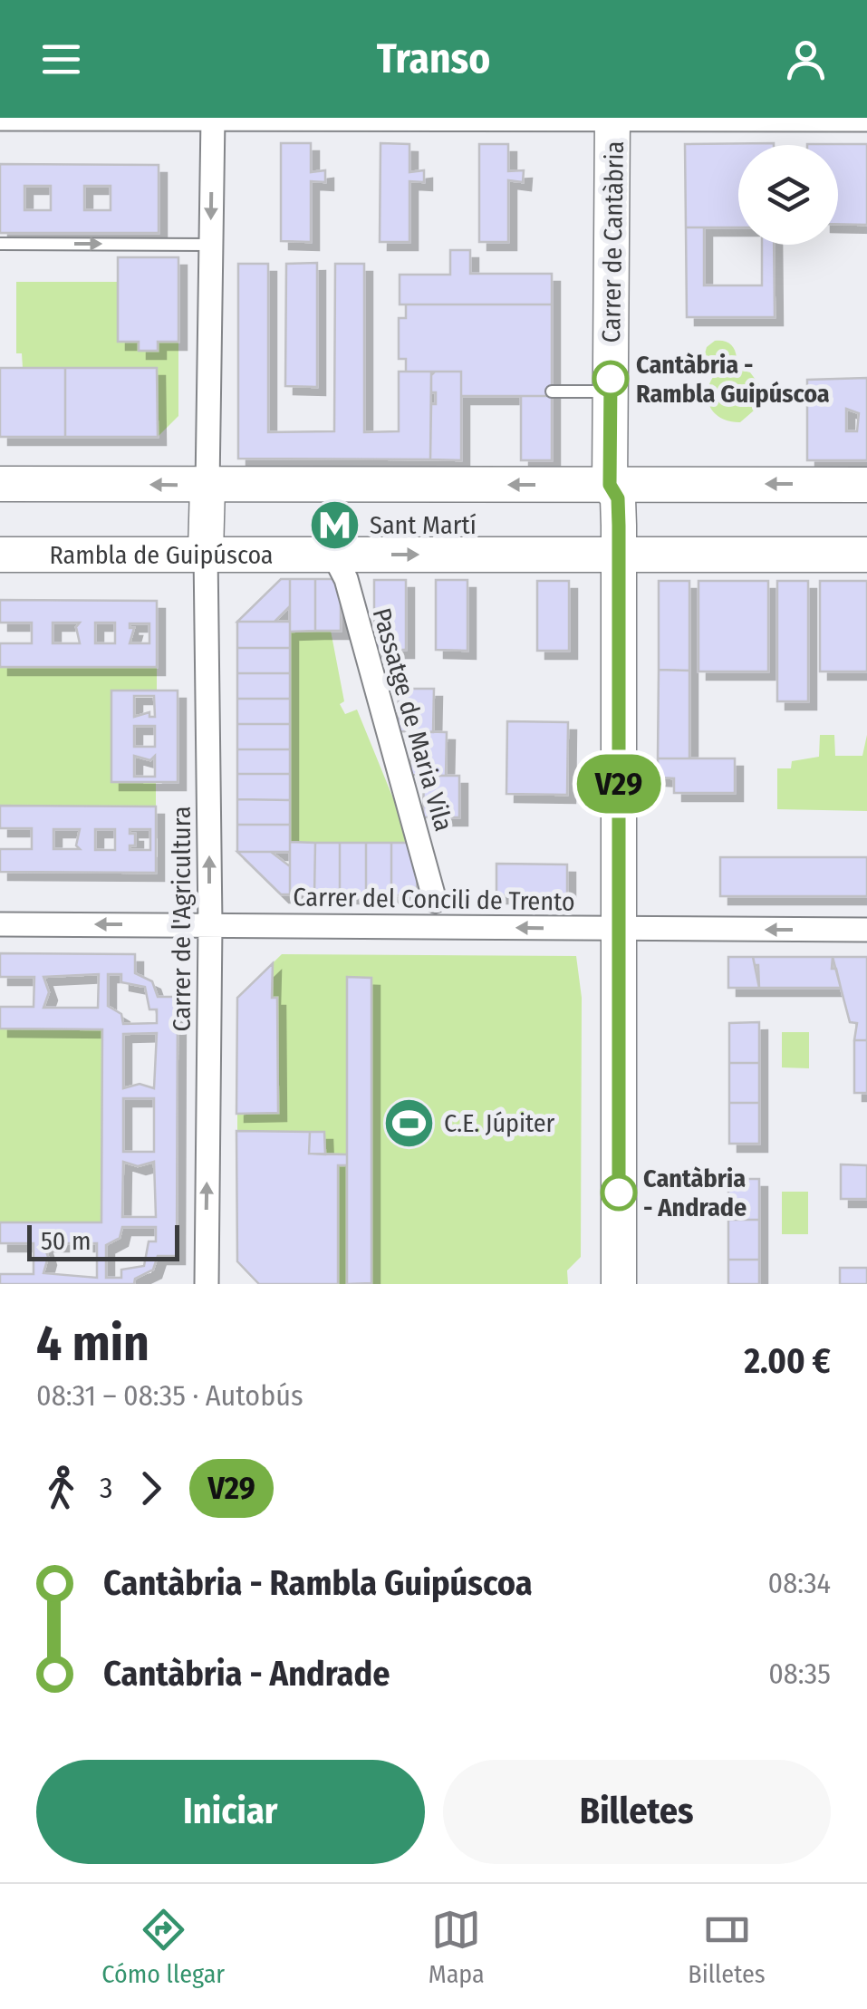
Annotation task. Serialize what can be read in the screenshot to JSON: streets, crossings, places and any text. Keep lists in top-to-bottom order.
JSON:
{
  "streets": {
    "street": [
      "Carrer de Cantàbria",
      "Rambla de Guipúscoa",
      "Passatge de Maria Vila",
      "Carrer del Concili de Trento",
      "Carrer de l'Agricultura"
    ]
  },
  "crossings": [
    ["Carrer de Cantàbria", "Rambla de Guipúscoa"],
    ["Carrer de Cantàbria", "Carrer del Concili de Trento"],
    ["Rambla de Guipúscoa", "Passatge de Maria Vila"],
    ["Rambla de Guipúscoa", "Carrer de l'Agricultura"],
    ["Carrer del Concili de Trento", "Carrer de l'Agricultura"]
  ],
  "one_way": ["Carrer del Concili de Trento", "Carrer de l'Agricultura"],
  "places": {
    "other": ["Cantàbria - Rambla Guipúscoa", "Cantàbria - Andrade"],
    "metro station": ["Sant Martí"],
    "sports": ["C.E. Júpiter"]
  },
  "lines": ["bus line V29"],
  "scale_bar": "50 m",
  "page": {
    "header": "Transo",
    "on_map": "V29",
    "scale": "50 m",
    "heading": ["4 min", "08:31 – 08:35 · Autobús", "2.00 €"],
    "legs": ["3", "V29"],
    "list": [
      {
        "name": "Cantàbria - Rambla Guipúscoa",
        "value": "08:34"
      },
      {
        "name": "Cantàbria - Andrade",
        "value": "08:35"
      }
    ],
    "buttons": ["Iniciar", "Billetes"],
    "tabs": ["Cómo llegar", "Mapa", "Billetes"]
  }
}
